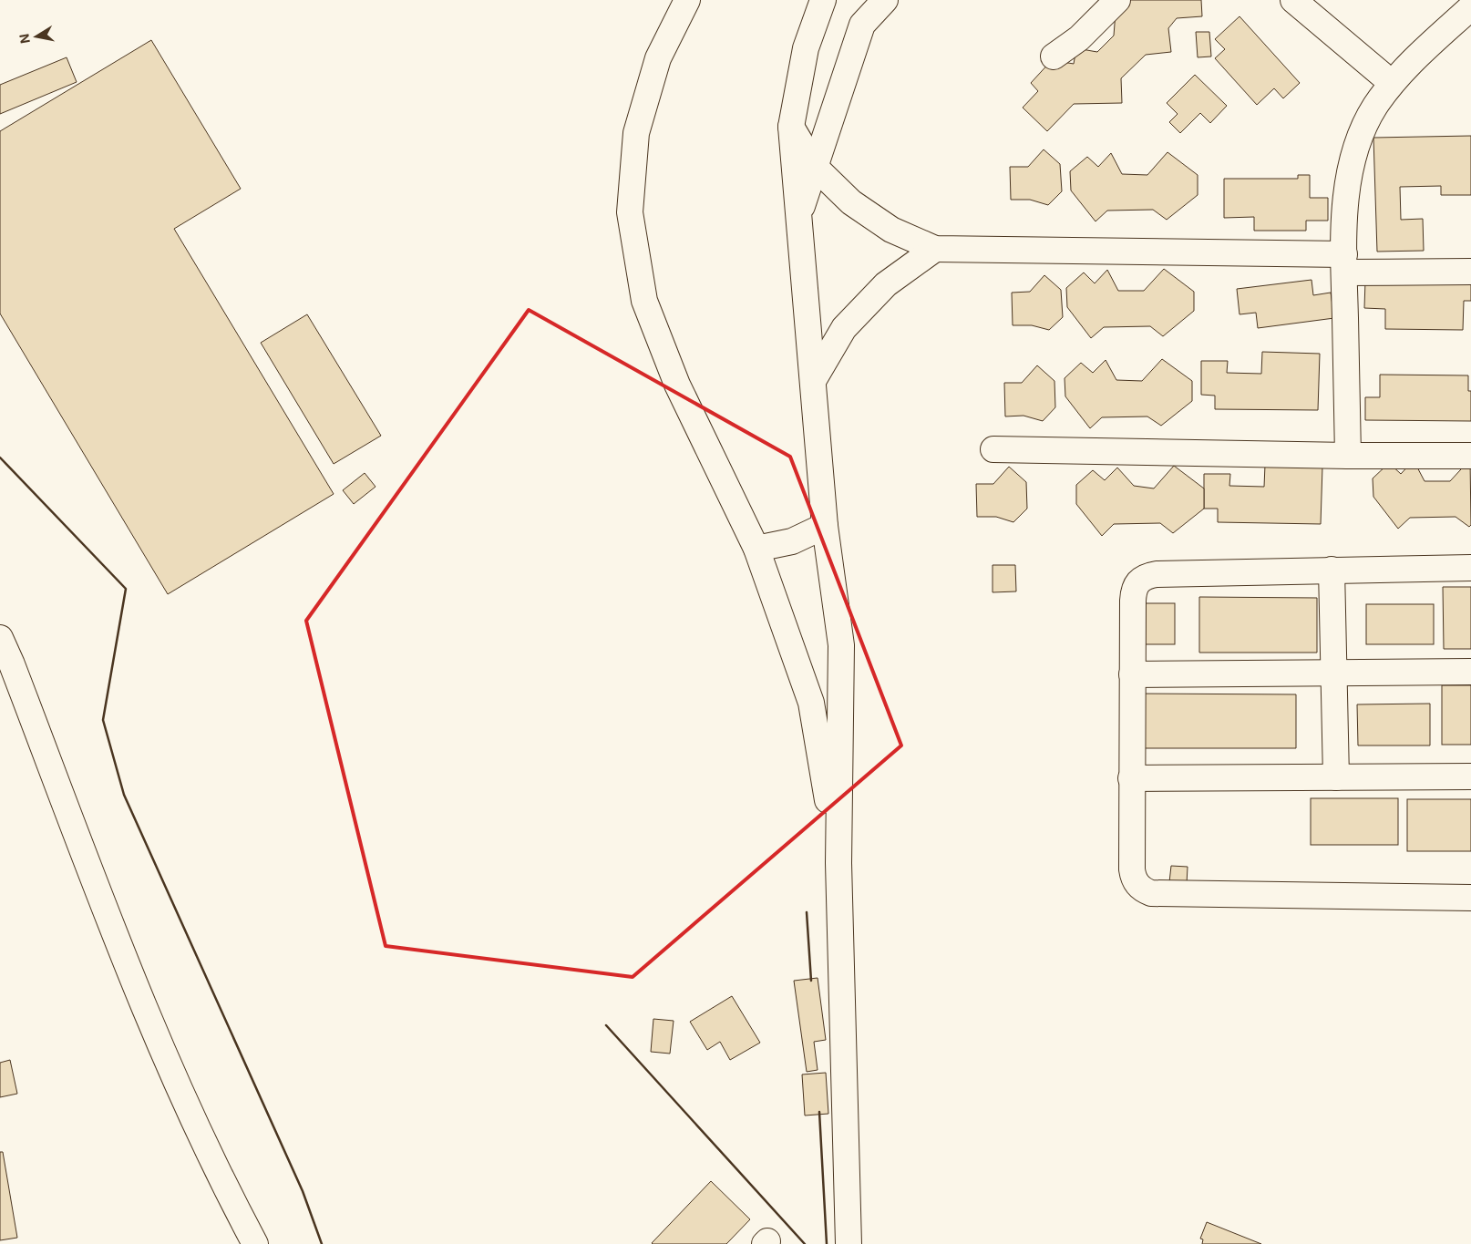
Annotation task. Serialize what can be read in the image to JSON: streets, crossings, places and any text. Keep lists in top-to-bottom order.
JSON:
{
  "north": "left"
}
